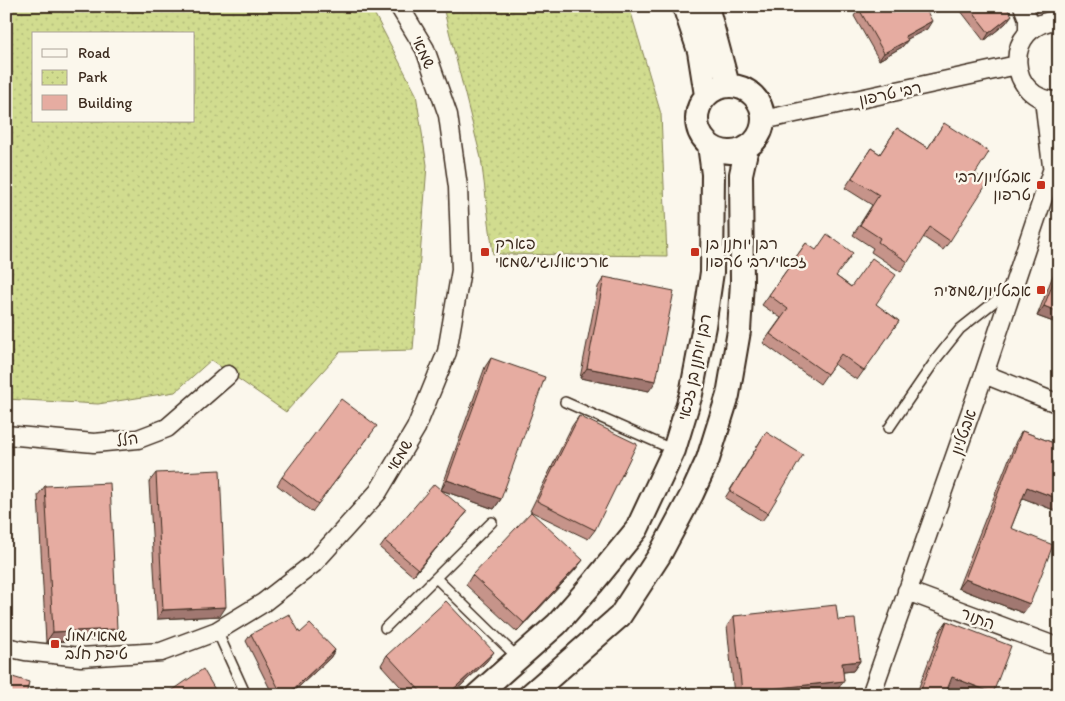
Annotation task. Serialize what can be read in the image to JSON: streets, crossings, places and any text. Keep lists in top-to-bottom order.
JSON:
{
  "streets": {
    "street": [
      "שמאי",
      "רבי טרפון",
      "רבן יוחנן בן זכאי",
      "אבטליון",
      "הלל",
      "התור"
    ]
  },
  "crossings": [
    ["רבי טרפון", "רבן יוחנן בן זכאי"],
    ["אבטליון", "התור"]
  ],
  "places": {
    "transit": [
      "אבטליון/רבי טרפון",
      "פארק ארכיאולוגי/שמאי",
      "רבן יוחנן בן זכאי/רבי טרפון",
      "אבטליון/שמעיה",
      "שמאי/מול טיפת חלב"
    ]
  },
  "legend": ["Road", "Park", "Building"]
}
